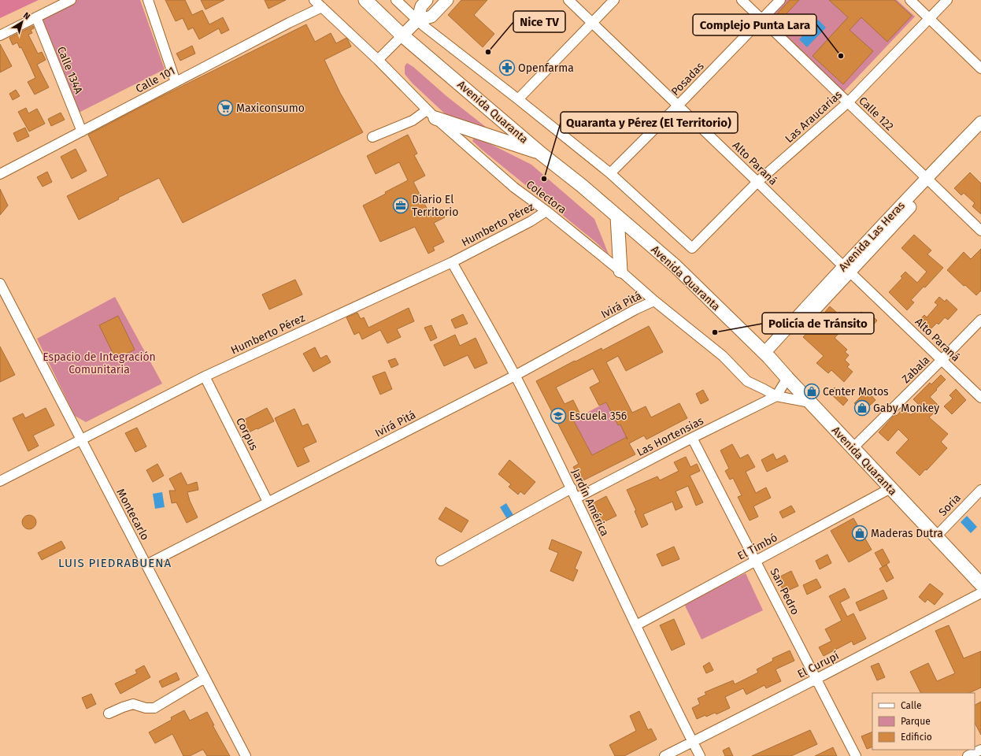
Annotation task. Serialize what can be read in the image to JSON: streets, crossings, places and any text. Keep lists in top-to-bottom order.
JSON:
{
  "streets": {
    "highway": ["Avenida Quaranta"],
    "main road": ["Avenida Las Heras"],
    "street": [
      "Calle 134A",
      "Posadas",
      "Calle 101",
      "Calle 122",
      "Las Araucarias",
      "Alto Paraná",
      "Colectora",
      "Humberto Pérez",
      "Ivirá Pitá",
      "Zabala",
      "Corpus",
      "Las Hortensias",
      "Jardín América",
      "Soria",
      "Montecarlo",
      "El Timbó",
      "San Pedro",
      "El Curupí"
    ]
  },
  "crossings": [
    ["Calle 134A", "Calle 101"],
    ["Posadas", "Calle 122"],
    ["Posadas", "Las Araucarias"],
    ["Posadas", "Alto Paraná"],
    ["Calle 101", "Colectora"],
    ["Avenida Quaranta", "Avenida Las Heras"],
    ["Avenida Quaranta", "Zabala"],
    ["Avenida Quaranta", "Soria"],
    ["Avenida Quaranta", "El Timbó"],
    ["Calle 122", "Las Araucarias"],
    ["Calle 122", "Avenida Las Heras"],
    ["Las Araucarias", "Alto Paraná"],
    ["Alto Paraná", "Avenida Las Heras"],
    ["Alto Paraná", "Zabala"],
    ["Colectora", "Humberto Pérez"],
    ["Colectora", "Ivirá Pitá"],
    ["Colectora", "Las Hortensias"],
    ["Humberto Pérez", "Corpus"],
    ["Humberto Pérez", "Jardín América"],
    ["Humberto Pérez", "Montecarlo"],
    ["Ivirá Pitá", "Corpus"],
    ["Ivirá Pitá", "Jardín América"],
    ["Ivirá Pitá", "Montecarlo"],
    ["Las Hortensias", "Jardín América"],
    ["Las Hortensias", "San Pedro"],
    ["Jardín América", "El Timbó"],
    ["Jardín América", "El Curupí"],
    ["El Timbó", "San Pedro"],
    ["San Pedro", "El Curupí"]
  ],
  "districts": ["LUIS PIEDRABUENA"],
  "parks": ["Espacio de Integración Comunitaria"],
  "places": {
    "other": [
      "Nice TV",
      "Complejo Punta Lara",
      "Quaranta y Pérez (El Territorio)",
      "Policía de Tránsito"
    ],
    "pharmacy": ["Openfarma"],
    "supermarket": ["Maxiconsumo"],
    "office": ["Diario El Territorio"],
    "shop": ["Center Motos", "Gaby Monkey", "Maderas Dutra"],
    "school or university": ["Escuela 356"]
  },
  "legend": ["Calle", "Parque", "Edificio"],
  "north": "top right"
}
